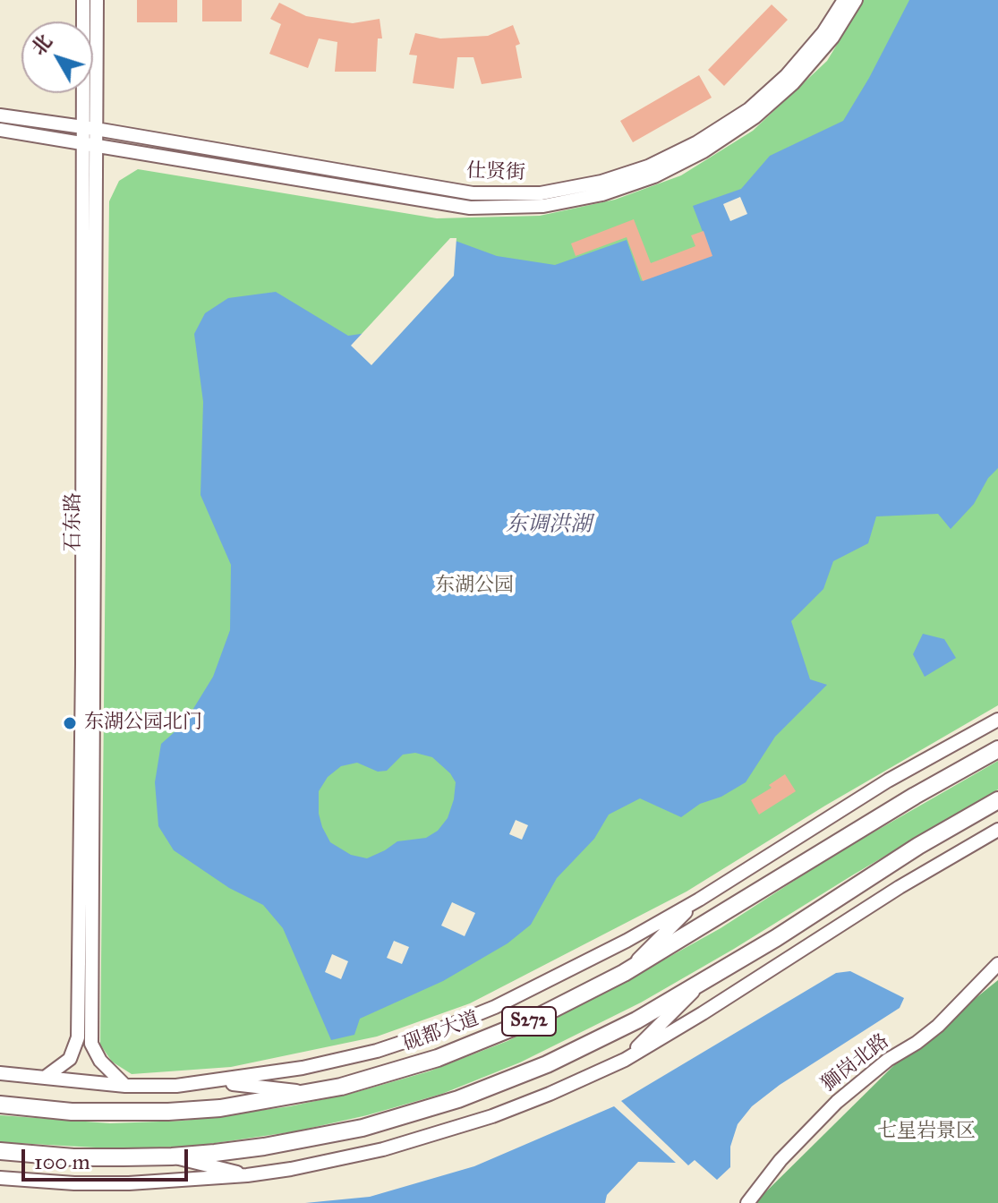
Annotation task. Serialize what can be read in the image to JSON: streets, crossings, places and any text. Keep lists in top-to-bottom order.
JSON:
{
  "streets": {
    "main road": ["S272", "砚都大道"],
    "street": ["仕贤街", "石东路", "獅岗北路"]
  },
  "crossings": [
    ["仕贤街", "石东路"]
  ],
  "water": ["东调洪湖"],
  "parks": ["东湖公园", "七星岩景区"],
  "places": ["东湖公园北门"],
  "scale_bar": "100 m",
  "north": "top left"
}
